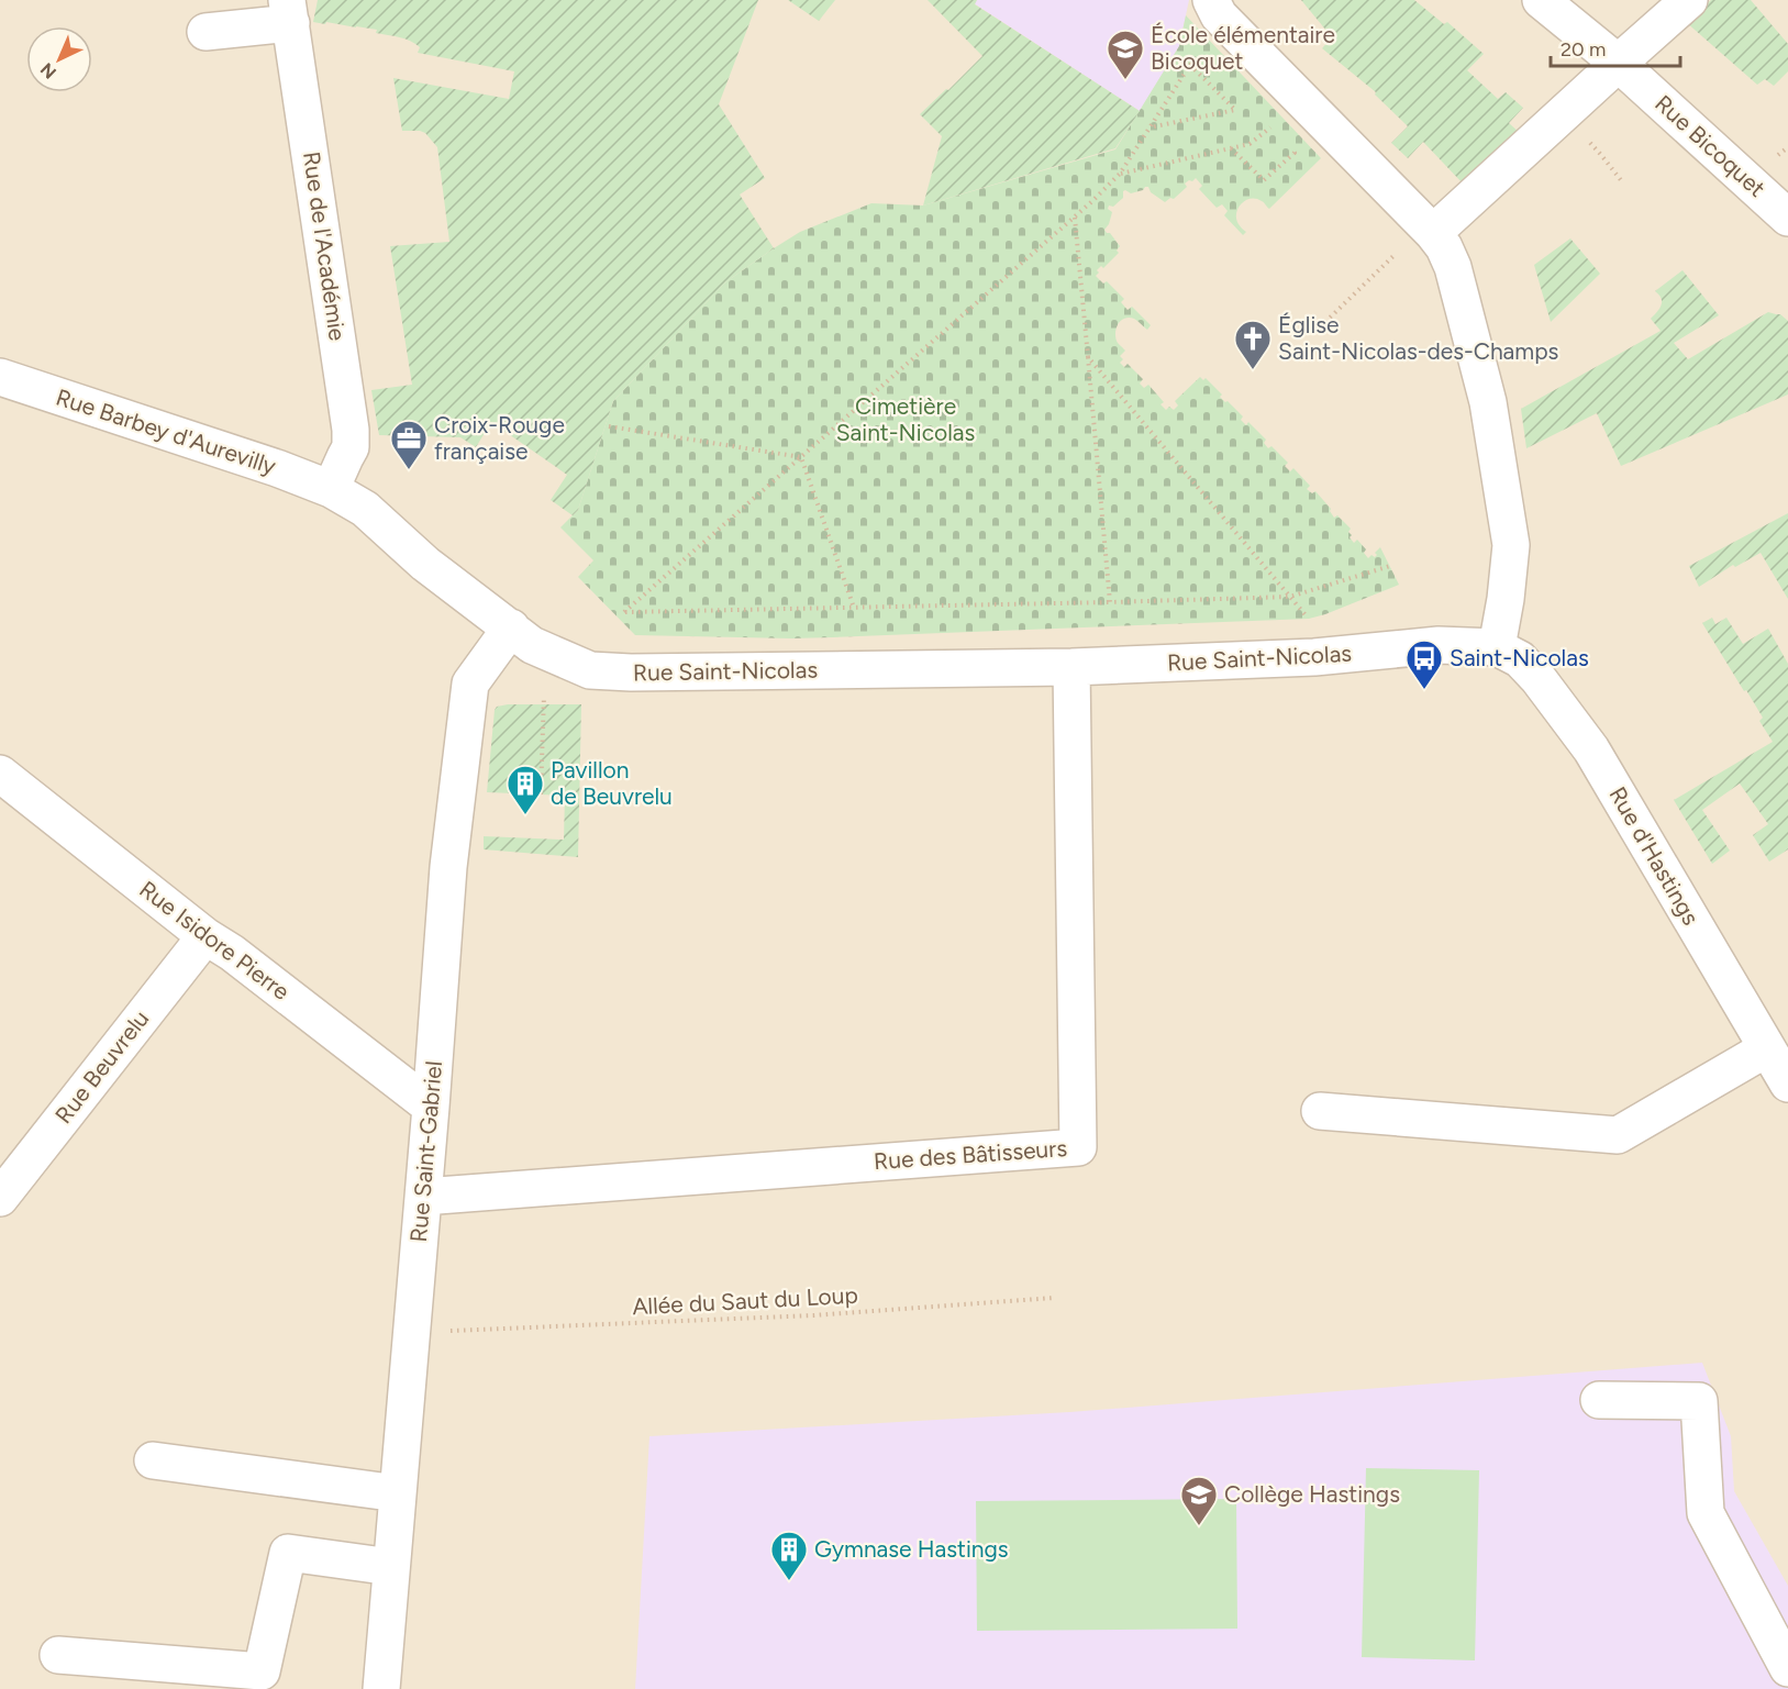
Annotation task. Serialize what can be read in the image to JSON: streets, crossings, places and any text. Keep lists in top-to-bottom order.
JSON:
{
  "streets": {
    "street": [
      "Rue Bicoquet",
      "Rue de l'Académie",
      "Rue Barbey d'Aurevilly",
      "Rue Saint-Nicolas",
      "Rue d'Hastings",
      "Rue Isidore Pierre",
      "Rue Beuvrelu",
      "Rue Saint-Gabriel",
      "Rue des Bâtisseurs"
    ],
    "path": ["Allée du Saut du Loup"]
  },
  "crossings": [
    ["Rue de l'Académie", "Rue Barbey d'Aurevilly"],
    ["Rue de l'Académie", "Rue Saint-Nicolas"],
    ["Rue Barbey d'Aurevilly", "Rue Saint-Nicolas"],
    ["Rue Saint-Nicolas", "Rue d'Hastings"],
    ["Rue Saint-Nicolas", "Rue Saint-Gabriel"],
    ["Rue Saint-Nicolas", "Rue des Bâtisseurs"],
    ["Rue Isidore Pierre", "Rue Beuvrelu"],
    ["Rue Isidore Pierre", "Rue Saint-Gabriel"],
    ["Rue Saint-Gabriel", "Rue des Bâtisseurs"]
  ],
  "parks": ["Cimetière Saint-Nicolas"],
  "places": {
    "school or university": ["École élémentaire Bicoquet", "Collège Hastings"],
    "church": ["Église Saint-Nicolas-des-Champs"],
    "office": ["Croix-Rouge française"],
    "bus stop": ["Saint-Nicolas"],
    "building": ["Pavillon de Beuvrelu", "Gymnase Hastings"]
  },
  "scale_bar": "20 m",
  "north": "bottom left"
}
